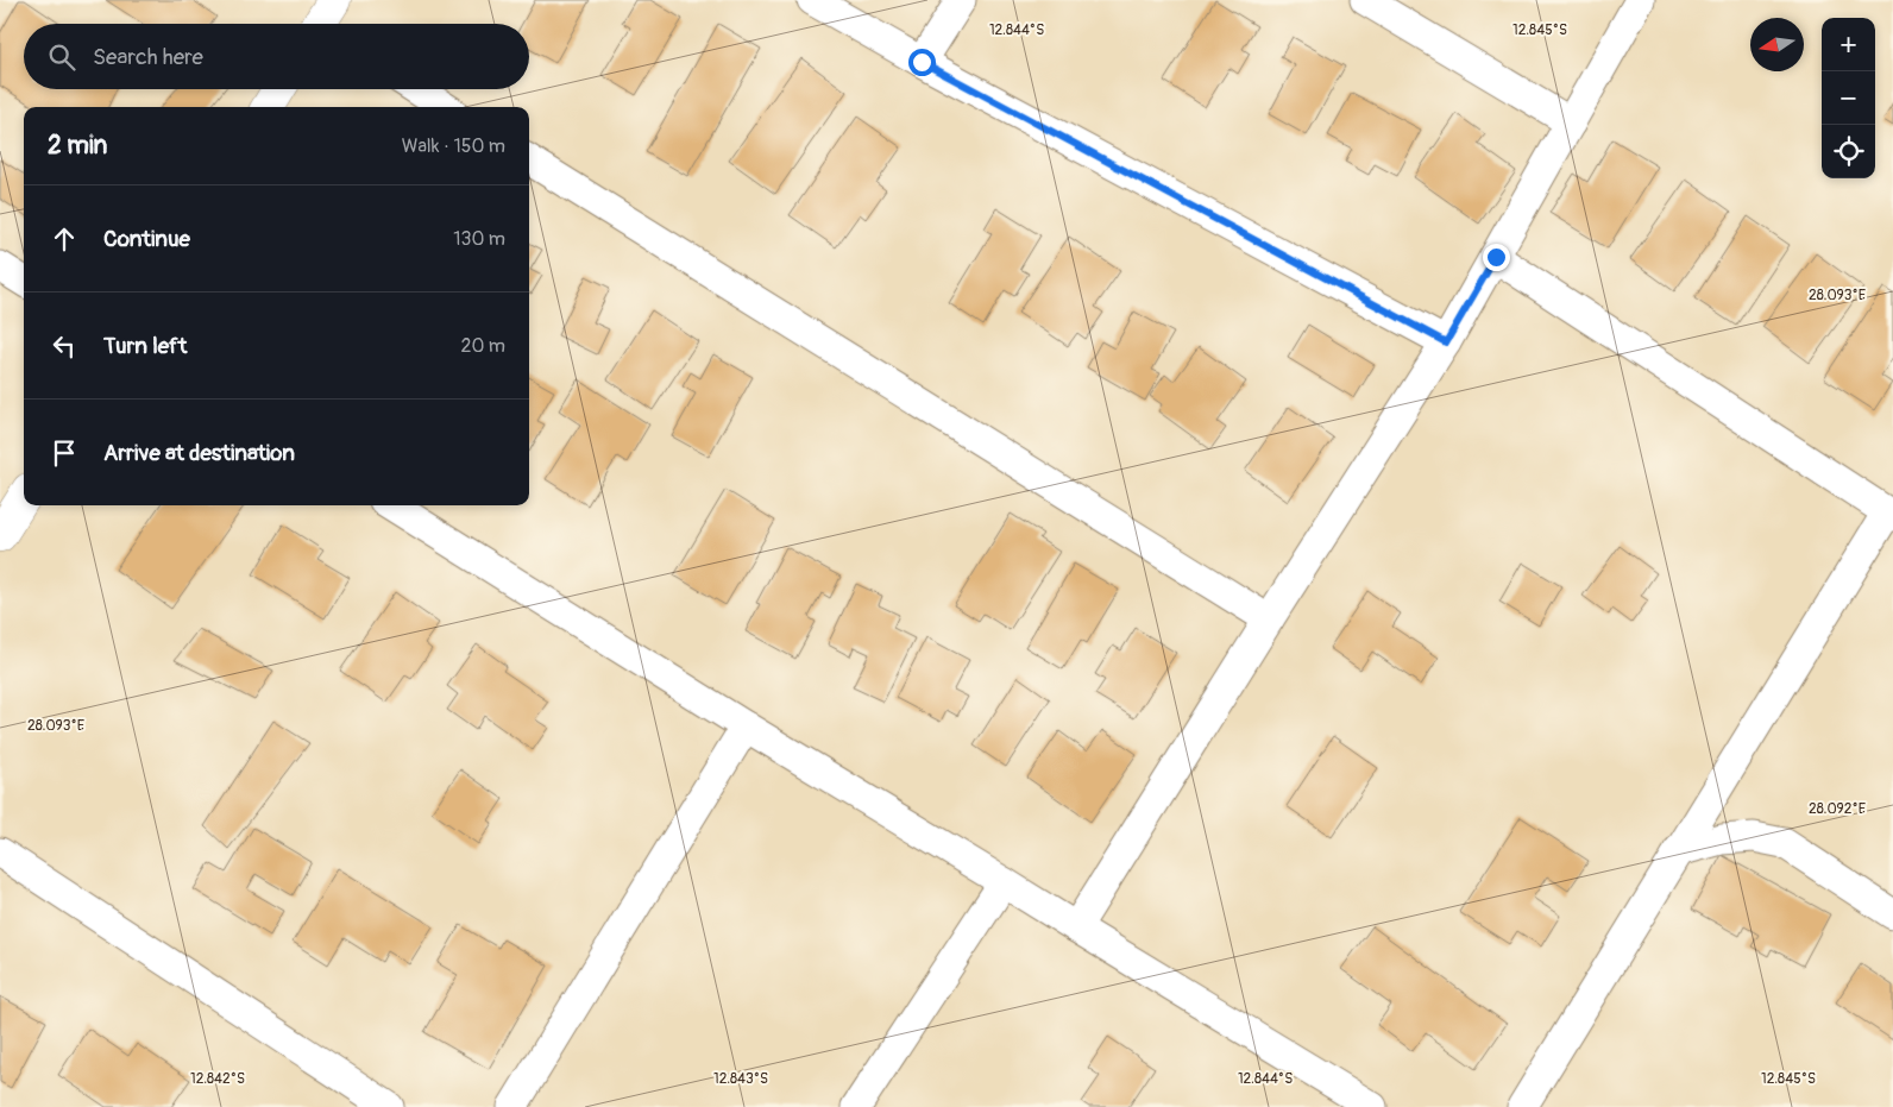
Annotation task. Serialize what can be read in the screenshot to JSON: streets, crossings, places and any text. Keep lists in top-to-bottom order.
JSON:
{
  "north": "left",
  "page": {
    "map_buttons": ["+", "−"],
    "search": "Search here",
    "heading": ["2 min", "Walk · 150 m"],
    "list": [
      ["Continue", "130 m"],
      ["Turn left", "20 m"],
      "Arrive at destination"
    ]
  },
  "coordinates": [
    "12.844°S",
    "12.845°S",
    "28.093°E",
    "28.092°E",
    "12.842°S",
    "12.843°S"
  ]
}
